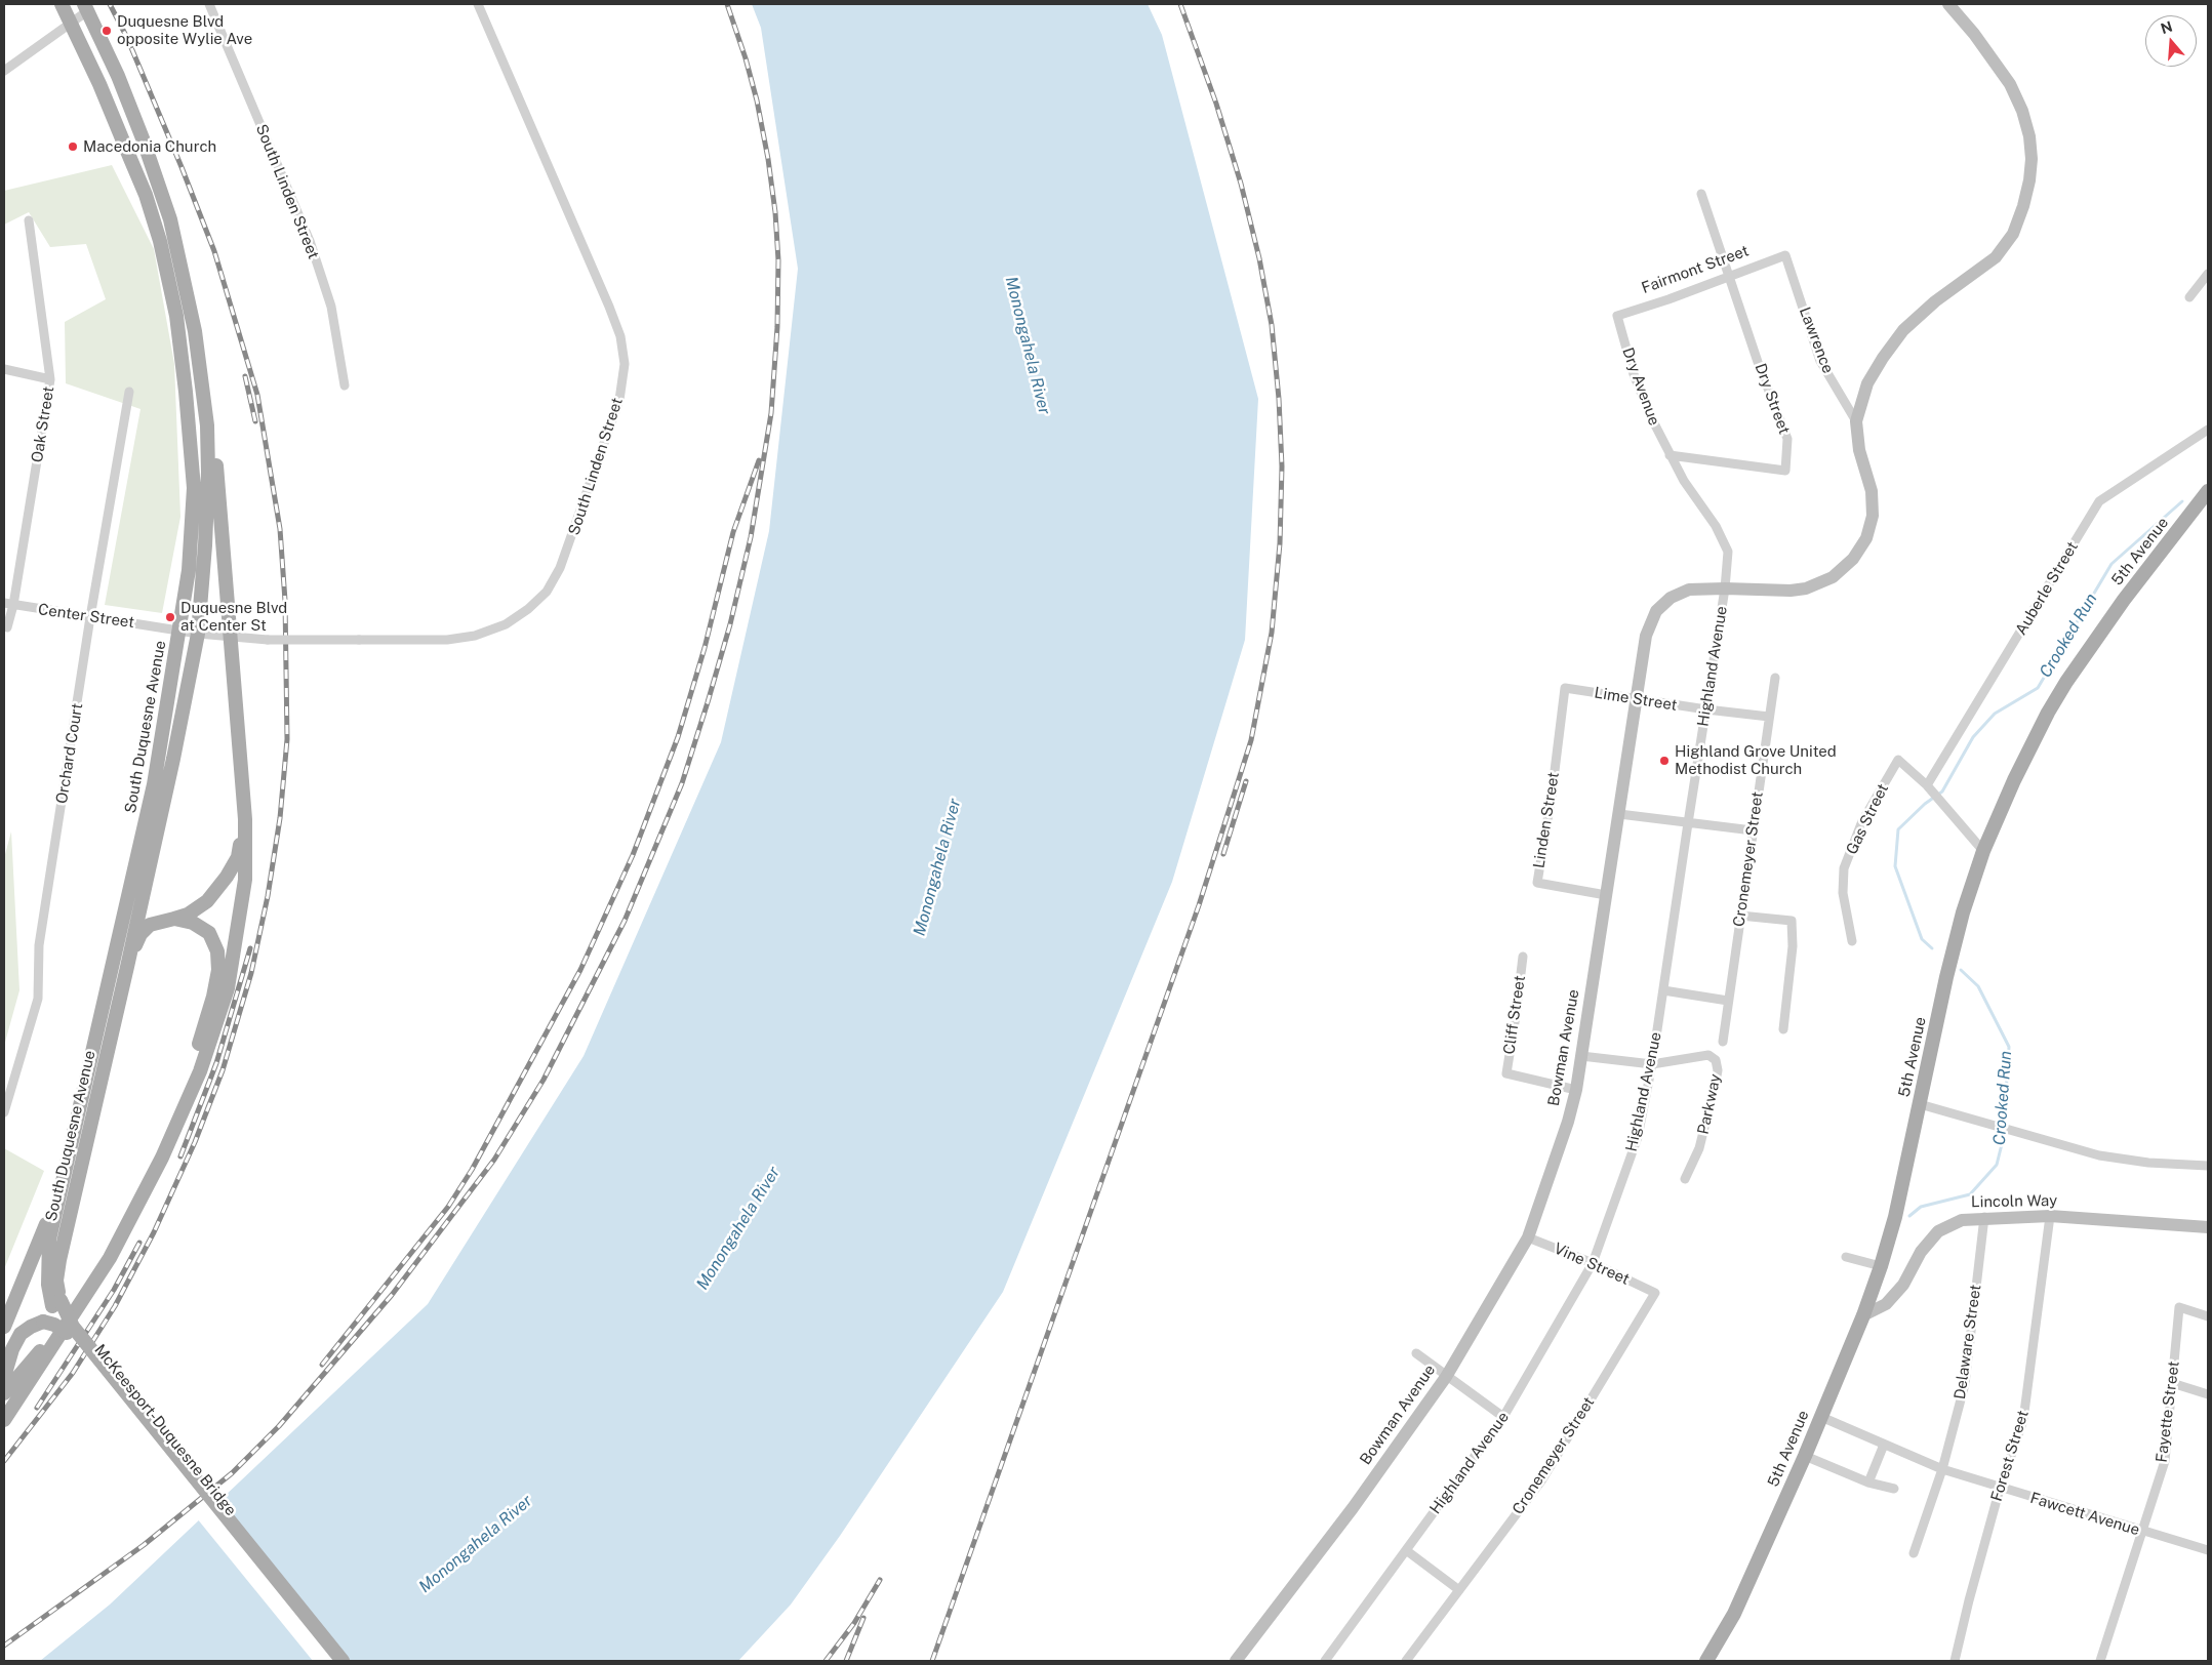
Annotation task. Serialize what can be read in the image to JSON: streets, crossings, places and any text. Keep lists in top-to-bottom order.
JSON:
{
  "streets": {
    "main road": [
      "5th Avenue",
      "South Duquesne Avenue",
      "Bowman Avenue",
      "Lincoln Way",
      "McKeesport-Duquesne Bridge"
    ],
    "street": [
      "South Linden Street",
      "Fairmont Street",
      "Lawrence",
      "Dry Avenue",
      "Dry Street",
      "Oak Street",
      "Auberle Street",
      "Center Street",
      "Highland Avenue",
      "Lime Street",
      "Orchard Court",
      "Gas Street",
      "Linden Street",
      "Cronemeyer Street",
      "Cliff Street",
      "Parkway",
      "Vine Street",
      "Delaware Street",
      "Fayette Street",
      "Forest Street",
      "Fawcett Avenue"
    ]
  },
  "crossings": [
    ["South Linden Street", "Center Street"],
    ["Fairmont Street", "Lawrence"],
    ["Fairmont Street", "Dry Avenue"],
    ["Fairmont Street", "Dry Street"],
    ["Lawrence", "Bowman Avenue"],
    ["Dry Avenue", "Dry Street"],
    ["Dry Avenue", "Highland Avenue"],
    ["Dry Street", "Highland Avenue"],
    ["Oak Street", "Center Street"],
    ["5th Avenue", "Lincoln Way"],
    ["5th Avenue", "Fawcett Avenue"],
    ["Auberle Street", "Gas Street"],
    ["Center Street", "South Duquesne Avenue"],
    ["Center Street", "Orchard Court"],
    ["Highland Avenue", "Lime Street"],
    ["Highland Avenue", "Bowman Avenue"],
    ["Highland Avenue", "Parkway"],
    ["Highland Avenue", "Vine Street"],
    ["Lime Street", "Linden Street"],
    ["Lime Street", "Cronemeyer Street"],
    ["Lime Street", "Bowman Avenue"],
    ["South Duquesne Avenue", "McKeesport-Duquesne Bridge"],
    ["Linden Street", "Bowman Avenue"],
    ["Cronemeyer Street", "Vine Street"],
    ["Cliff Street", "Bowman Avenue"],
    ["Bowman Avenue", "Vine Street"],
    ["Lincoln Way", "Delaware Street"],
    ["Lincoln Way", "Forest Street"],
    ["Delaware Street", "Fawcett Avenue"],
    ["Fayette Street", "Fawcett Avenue"],
    ["Forest Street", "Fawcett Avenue"]
  ],
  "water": ["Monongahela River", "Crooked Run"],
  "places": [
    "Duquesne Blvd opposite Wylie Ave",
    "Macedonia Church",
    "Duquesne Blvd at Center St",
    "Highland Grove United Methodist Church"
  ],
  "north": "top"
}
